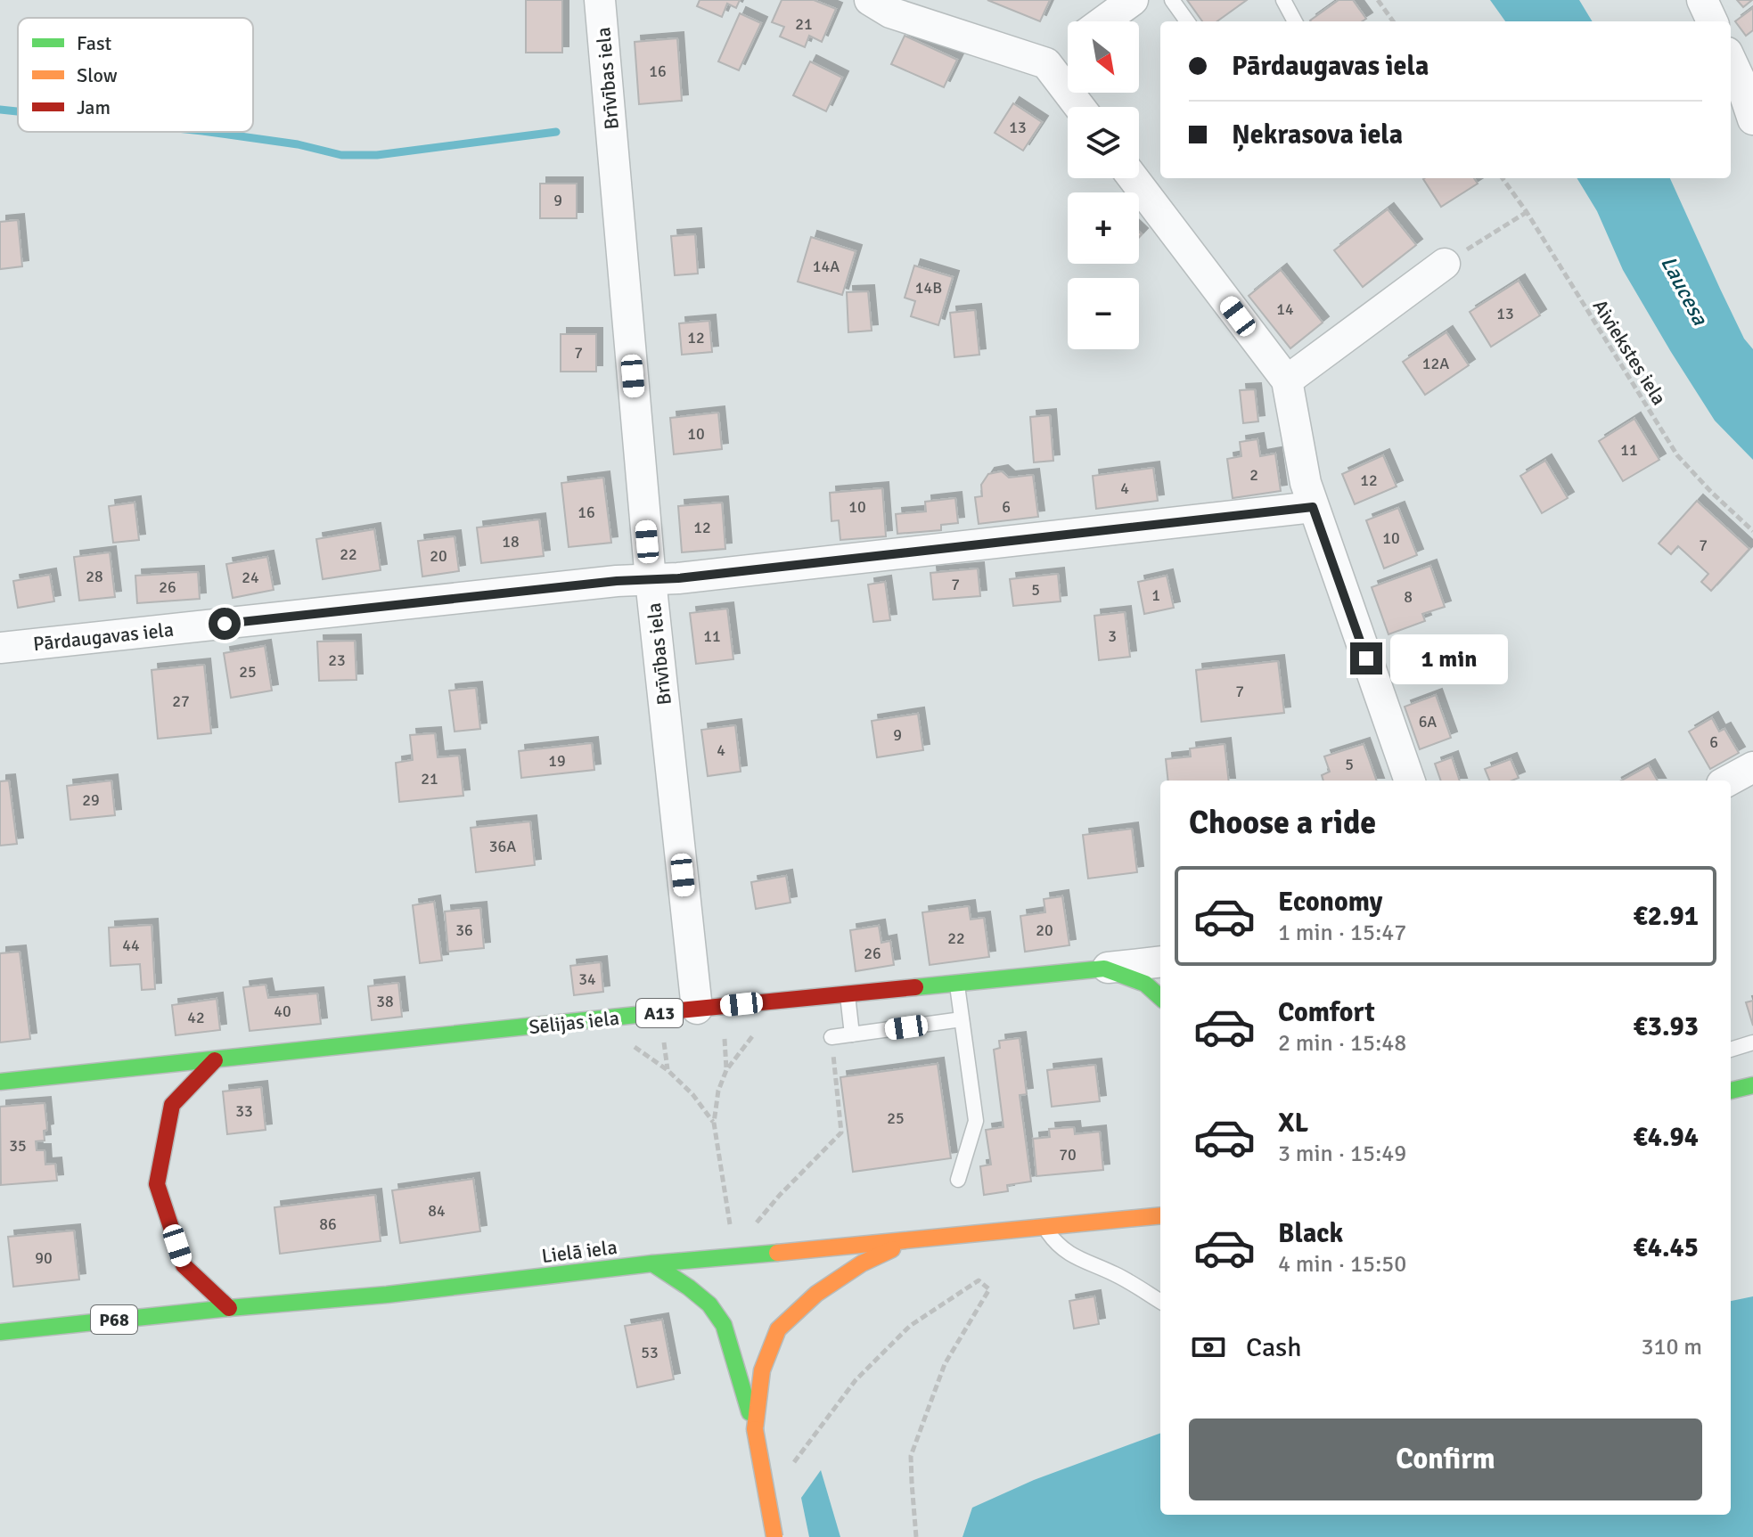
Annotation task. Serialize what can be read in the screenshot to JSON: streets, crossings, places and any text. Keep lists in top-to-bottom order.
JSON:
{
  "streets": {
    "main road": [
      "A13",
      "Sēlijas iela",
      "Lielā iela",
      "P68"
    ],
    "street": ["Brīvības iela", "Pārdaugavas iela"],
    "path": ["Aiviekstes iela"]
  },
  "crossings": [
    ["Brīvības iela", "Pārdaugavas iela"],
    ["Brīvības iela", "Sēlijas iela"]
  ],
  "water": ["Laucesa"],
  "house_numbers": [
    "21",
    "16",
    "13",
    "9",
    "14A",
    "14B",
    "14",
    "13",
    "12",
    "7",
    "12A",
    "10",
    "11",
    "2",
    "12",
    "4",
    "10",
    "6",
    "16",
    "12",
    "10",
    "18",
    "7",
    "22",
    "20",
    "28",
    "24",
    "7",
    "26",
    "5",
    "1",
    "8",
    "11",
    "3",
    "23",
    "25",
    "7",
    "27",
    "6A",
    "9",
    "6",
    "4",
    "19",
    "5",
    "21",
    "29",
    "36A",
    "36",
    "20",
    "22",
    "44",
    "26",
    "34",
    "38",
    "40",
    "42",
    "33",
    "25",
    "35",
    "70",
    "84",
    "86",
    "90",
    "53"
  ],
  "legend": ["Fast", "Slow", "Jam"],
  "north": "bottom right",
  "page": {
    "map_buttons": ["+", "−"],
    "banner": ["Pārdaugavas iela", "Ņekrasova iela"],
    "bubble": "1 min",
    "heading": "Choose a ride",
    "list": [
      {
        "name": "Economy",
        "note": "1 min · 15:47",
        "value": "€2.91"
      },
      {
        "name": "Comfort",
        "note": "2 min · 15:48",
        "value": "€3.93"
      },
      {
        "name": "XL",
        "note": "3 min · 15:49",
        "value": "€4.94"
      },
      {
        "name": "Black",
        "note": "4 min · 15:50",
        "value": "€4.45"
      }
    ],
    "pay": ["Cash", "310 m"],
    "buttons": "Confirm"
  }
}
